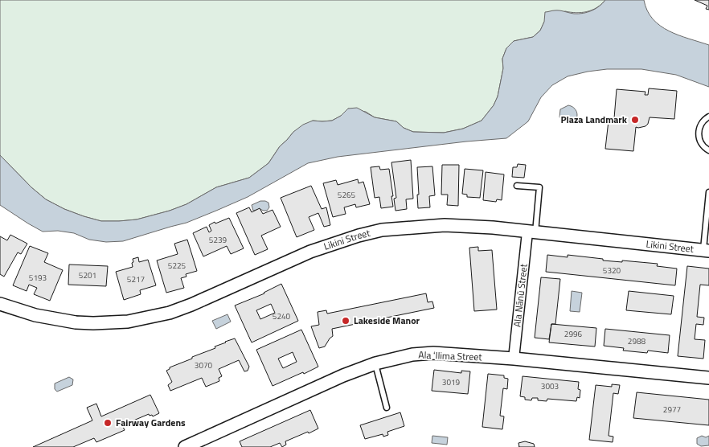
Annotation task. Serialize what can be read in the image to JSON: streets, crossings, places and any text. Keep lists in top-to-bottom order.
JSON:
{
  "streets": {
    "street": ["Likini Street", "Ala Nānū Street", "Ala ʻIlima Street"]
  },
  "crossings": [
    ["Likini Street", "Ala Nānū Street"],
    ["Ala Nānū Street", "Ala ʻIlima Street"]
  ],
  "places": ["Plaza Landmark", "Lakeside Manor", "Fairway Gardens"],
  "house_numbers": [
    "5265",
    "5239",
    "5225",
    "5320",
    "5201",
    "5193",
    "5217",
    "5240",
    "2996",
    "2988",
    "3070",
    "3019",
    "3003",
    "2977"
  ]
}
